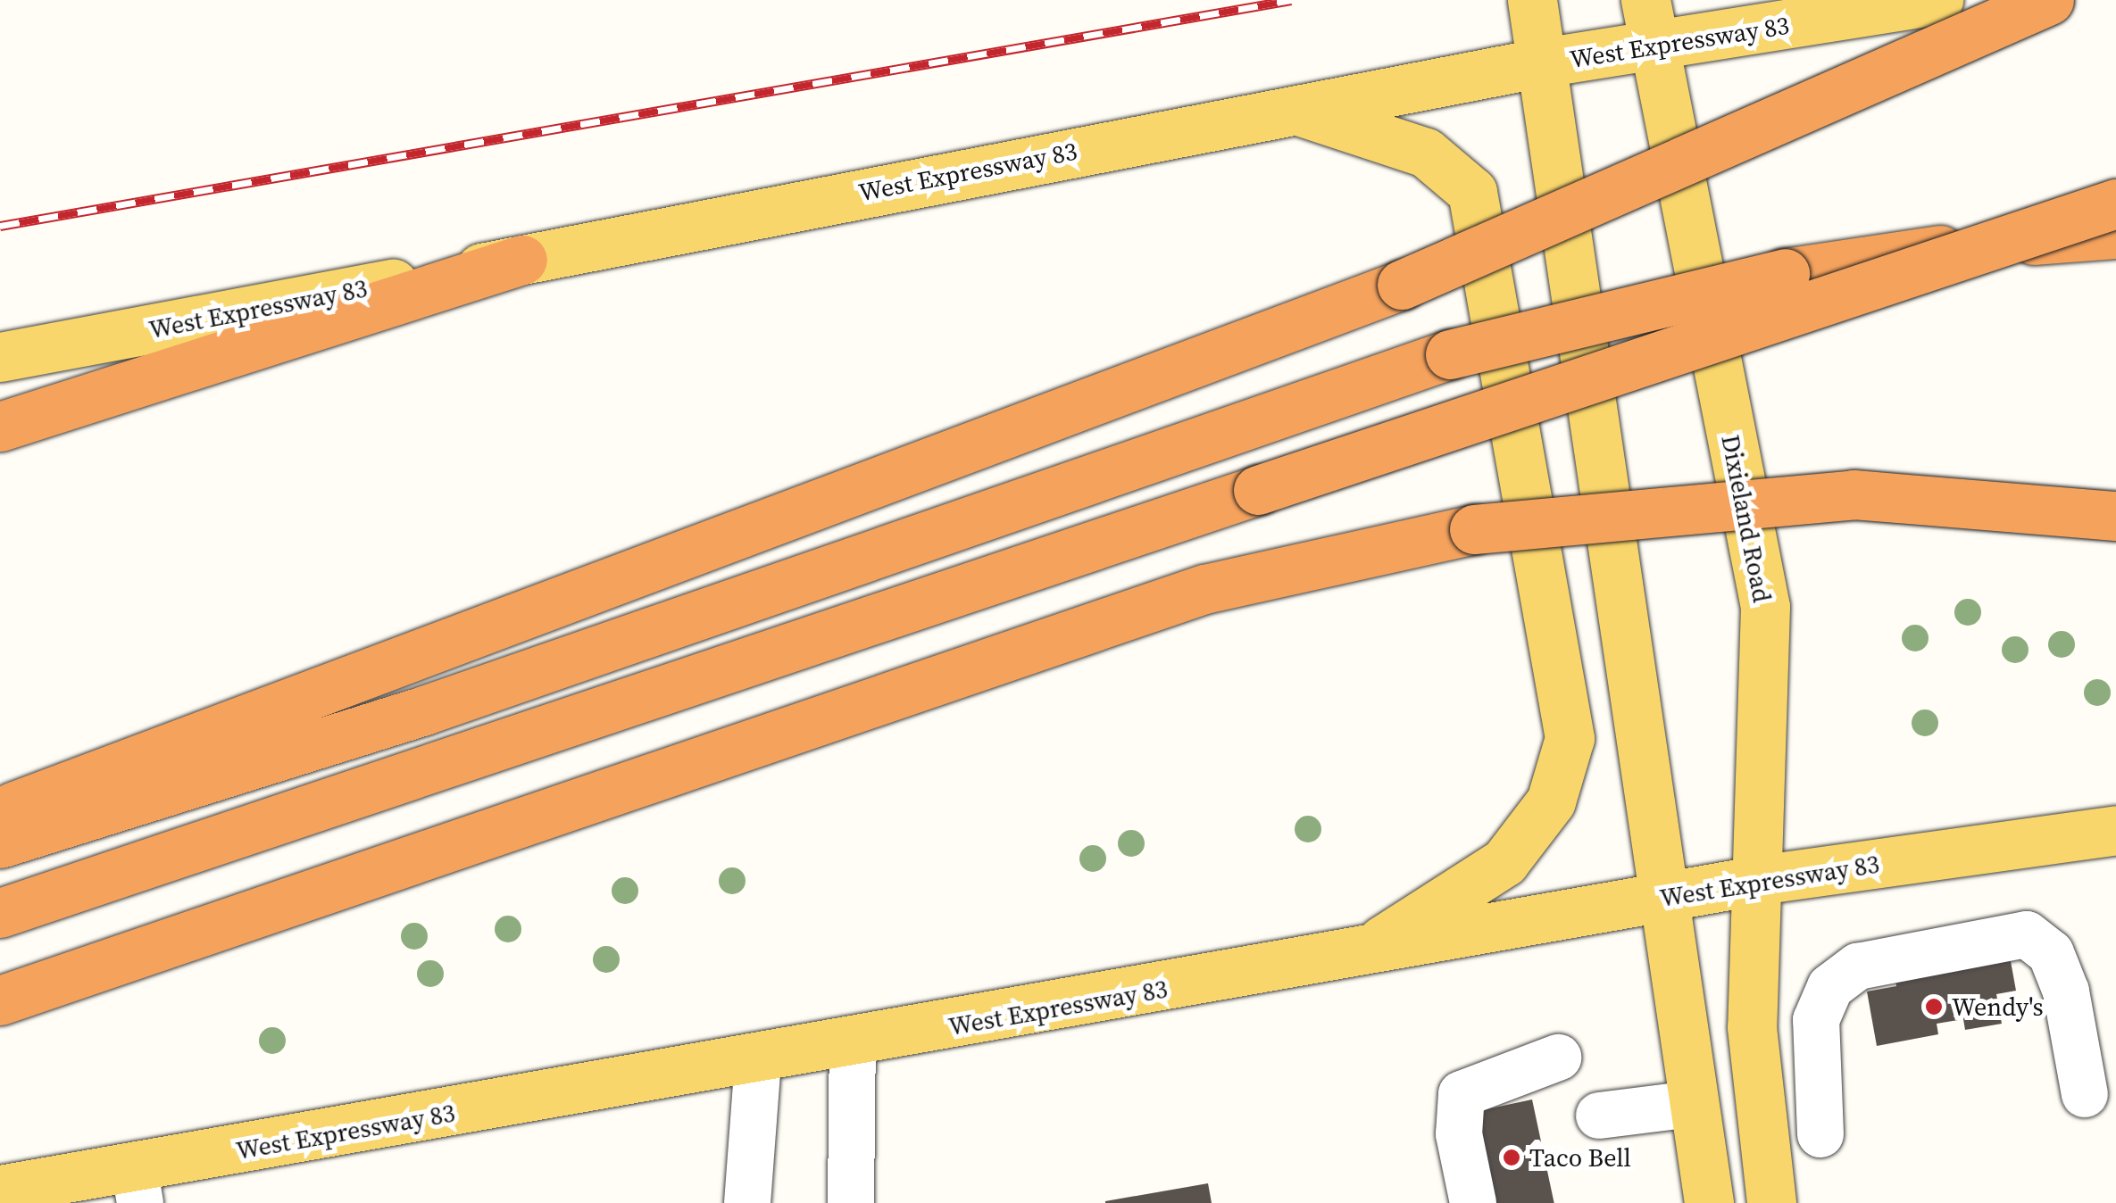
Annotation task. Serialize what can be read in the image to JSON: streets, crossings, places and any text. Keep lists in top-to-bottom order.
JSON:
{
  "streets": {
    "main road": ["West Expressway 83", "Dixieland Road"]
  },
  "crossings": [
    ["West Expressway 83", "Dixieland Road"]
  ],
  "places": ["Wendy's", "Taco Bell"]
}
